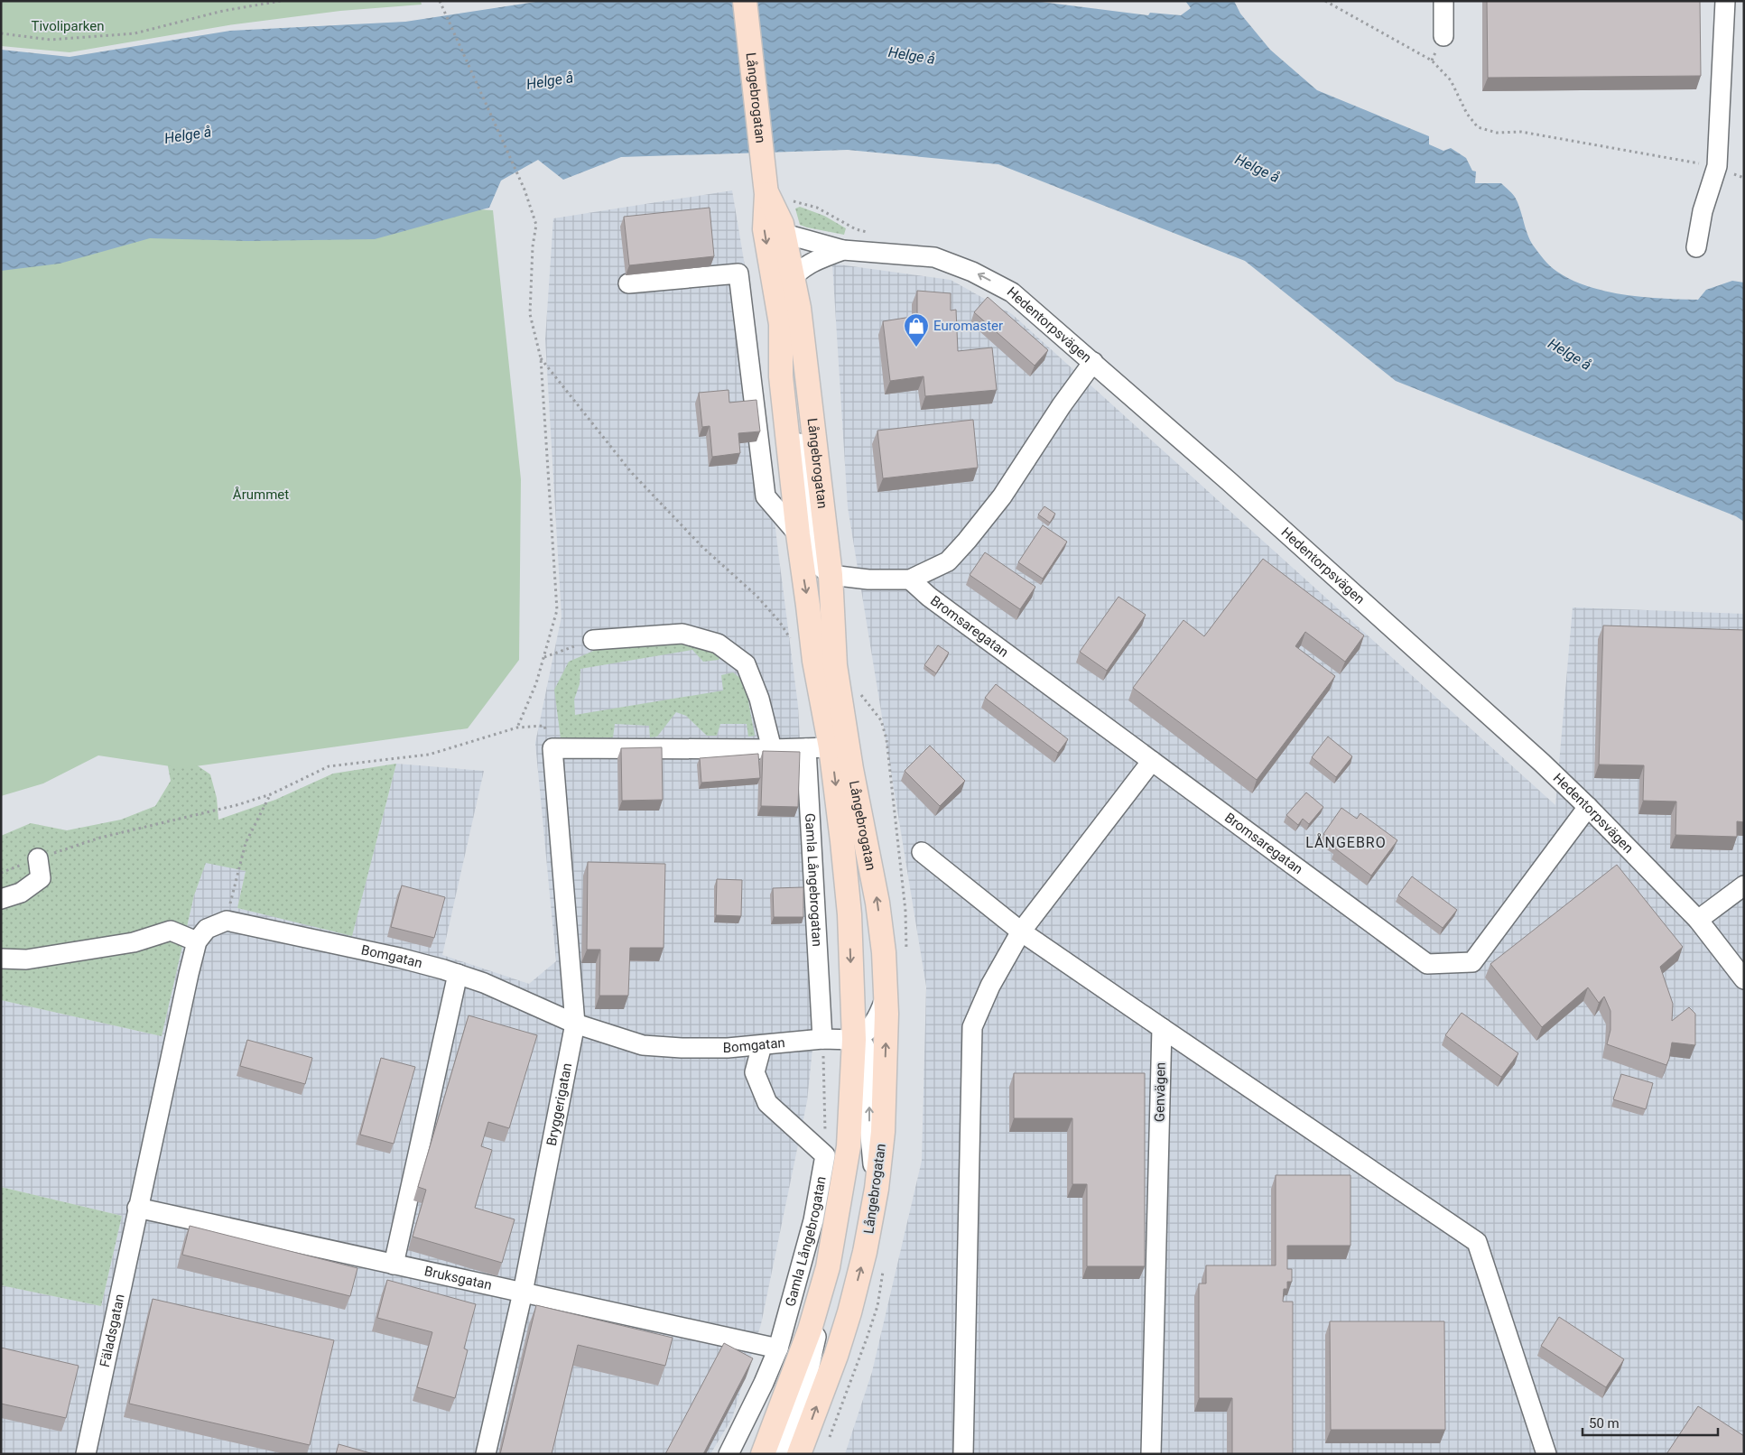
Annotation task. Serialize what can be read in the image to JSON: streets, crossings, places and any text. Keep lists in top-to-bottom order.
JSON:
{
  "streets": {
    "main road": ["Långebrogatan"],
    "street": [
      "Hedentorpsvägen",
      "Bromsaregatan",
      "Gamla Långebrogatan",
      "Bomgatan",
      "Genvägen",
      "Bryggerigatan",
      "Bruksgatan",
      "Fäladsgatan"
    ]
  },
  "crossings": [
    ["Långebrogatan", "Hedentorpsvägen"],
    ["Långebrogatan", "Bomgatan"],
    ["Hedentorpsvägen", "Bromsaregatan"],
    ["Gamla Långebrogatan", "Bomgatan"],
    ["Gamla Långebrogatan", "Bruksgatan"],
    ["Bomgatan", "Bryggerigatan"],
    ["Bryggerigatan", "Bruksgatan"],
    ["Bruksgatan", "Fäladsgatan"]
  ],
  "districts": ["LÅNGEBRO"],
  "water": ["Helge å"],
  "parks": ["Tivoliparken", "Årummet"],
  "places": {
    "shop": ["Euromaster"]
  },
  "scale_bar": "50 m"
}
